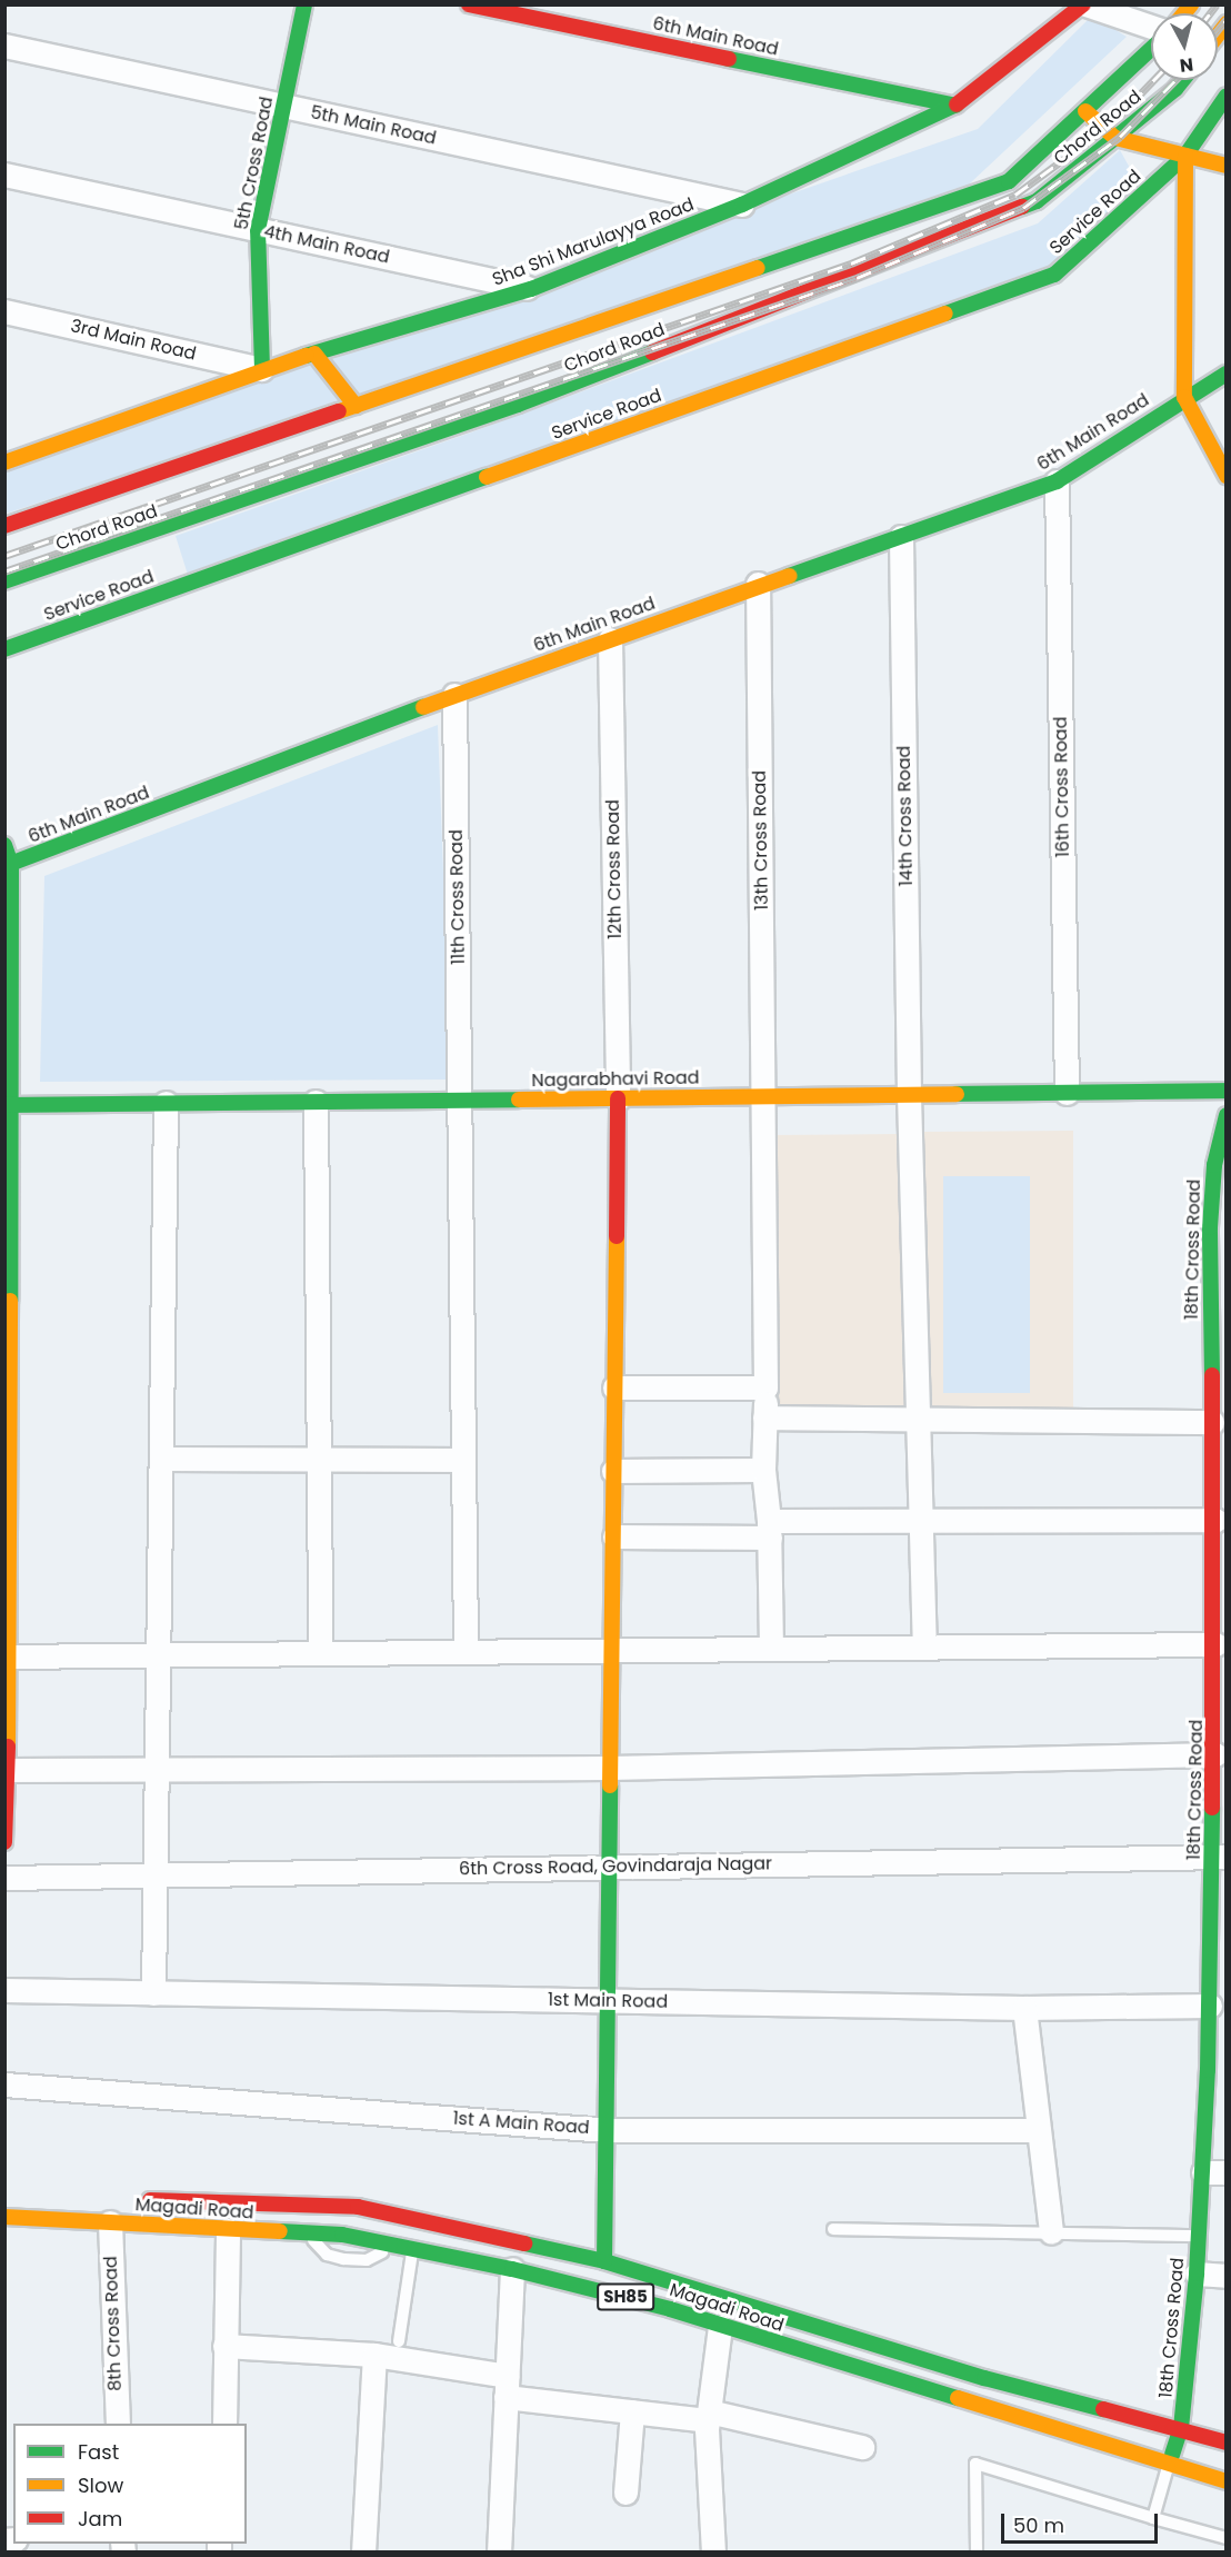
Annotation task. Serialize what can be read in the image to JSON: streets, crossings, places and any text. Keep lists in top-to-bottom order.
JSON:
{
  "streets": {
    "main road": [
      "6th Main Road",
      "Chord Road",
      "5th Cross Road",
      "Service Road",
      "Sha Shi Marulayya Road",
      "Nagarabhavi Road",
      "18th Cross Road",
      "Magadi Road",
      "SH85"
    ],
    "street": [
      "5th Main Road",
      "4th Main Road",
      "3rd Main Road",
      "16th Cross Road",
      "14th Cross Road",
      "13th Cross Road",
      "12th Cross Road",
      "11th Cross Road",
      "6th Cross Road, Govindaraja Nagar",
      "1st Main Road",
      "1st A Main Road",
      "8th Cross Road"
    ]
  },
  "crossings": [
    ["6th Main Road", "Sha Shi Marulayya Road"],
    ["6th Main Road", "16th Cross Road"],
    ["6th Main Road", "14th Cross Road"],
    ["6th Main Road", "13th Cross Road"],
    ["6th Main Road", "12th Cross Road"],
    ["6th Main Road", "11th Cross Road"],
    ["5th Main Road", "5th Cross Road"],
    ["5th Main Road", "Sha Shi Marulayya Road"],
    ["5th Cross Road", "Sha Shi Marulayya Road"],
    ["5th Cross Road", "4th Main Road"],
    ["5th Cross Road", "3rd Main Road"],
    ["Sha Shi Marulayya Road", "4th Main Road"],
    ["Sha Shi Marulayya Road", "3rd Main Road"],
    ["16th Cross Road", "Nagarabhavi Road"],
    ["14th Cross Road", "Nagarabhavi Road"],
    ["13th Cross Road", "Nagarabhavi Road"],
    ["12th Cross Road", "Nagarabhavi Road"],
    ["11th Cross Road", "Nagarabhavi Road"],
    ["18th Cross Road", "6th Cross Road, Govindaraja Nagar"],
    ["18th Cross Road", "1st Main Road"],
    ["18th Cross Road", "Magadi Road"],
    ["Magadi Road", "8th Cross Road"]
  ],
  "legend": ["Fast", "Slow", "Jam"],
  "scale_bar": "50 m",
  "north": "bottom"
}
